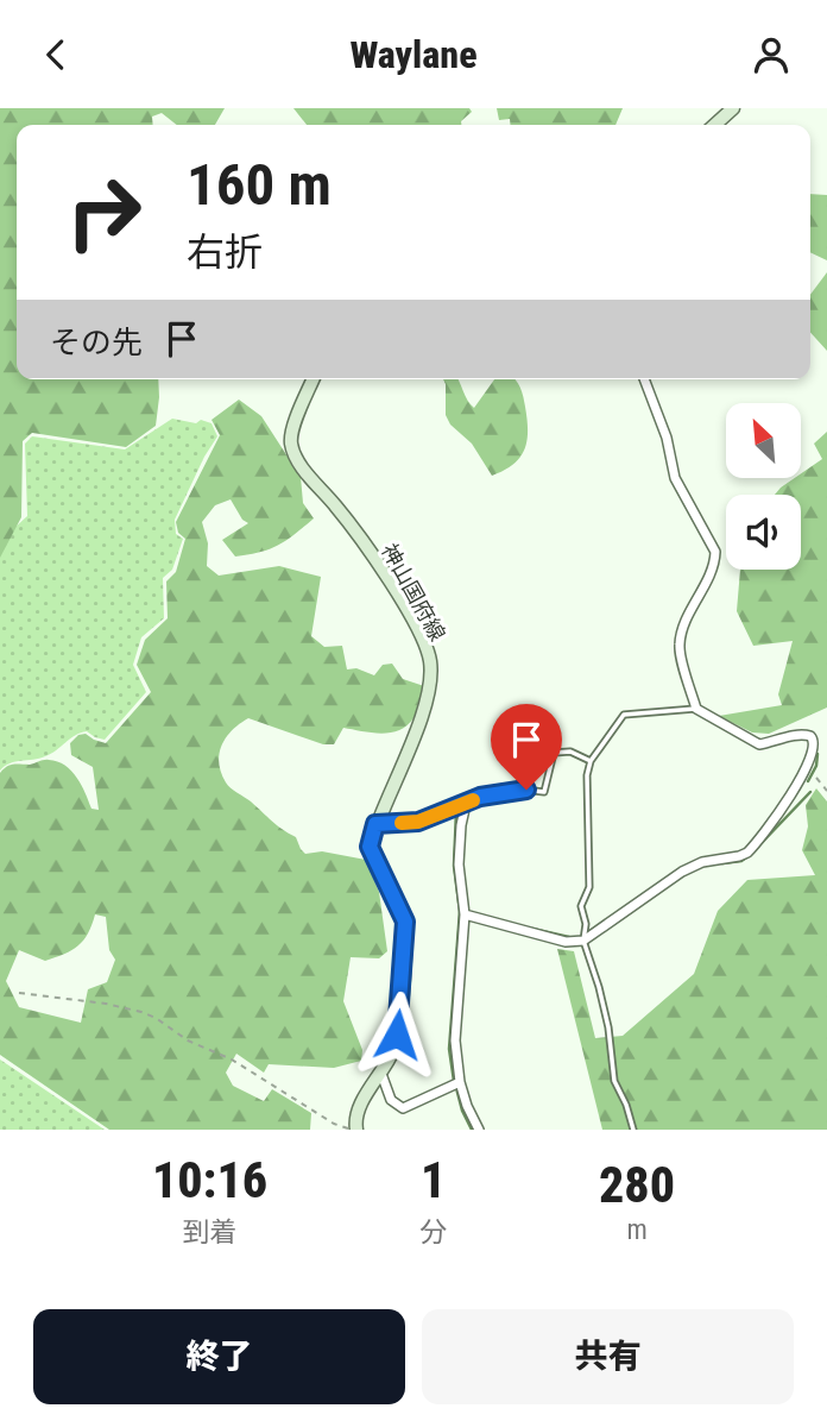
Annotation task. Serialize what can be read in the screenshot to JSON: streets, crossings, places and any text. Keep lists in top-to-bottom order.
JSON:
{
  "streets": {
    "main road": ["神山国府線"]
  },
  "north": "top left",
  "page": {
    "header": "Waylane",
    "turn": ["160 m", "右折"],
    "then": "その先",
    "eta": [
      "10:16",
      "到着",
      "1",
      "分",
      "280",
      "m"
    ],
    "buttons": ["終了", "共有"]
  }
}
